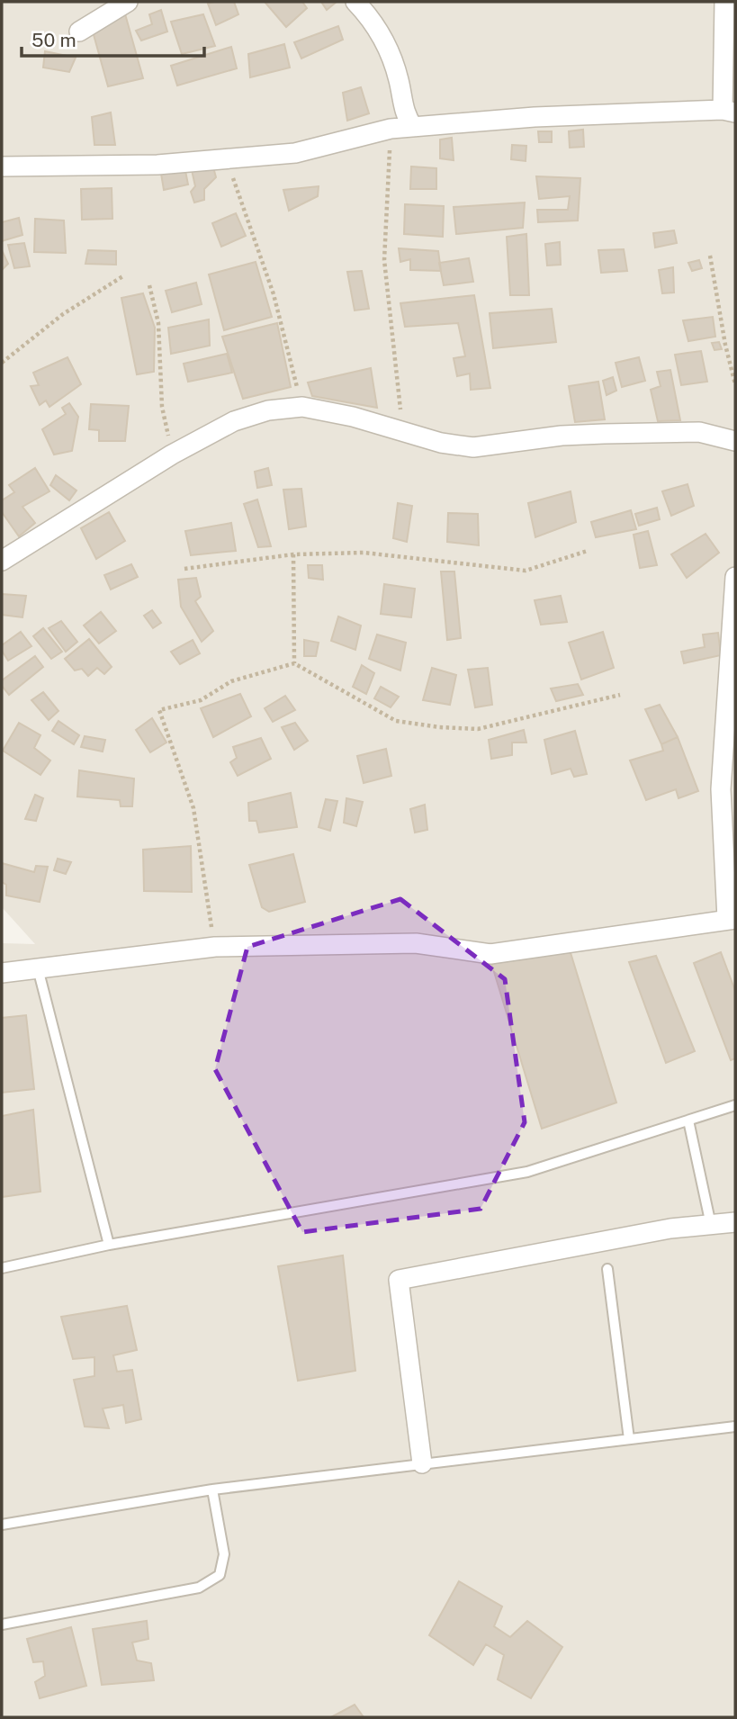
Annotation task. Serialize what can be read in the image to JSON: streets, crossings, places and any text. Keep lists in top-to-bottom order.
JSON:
{
  "scale_bar": "50 m"
}
